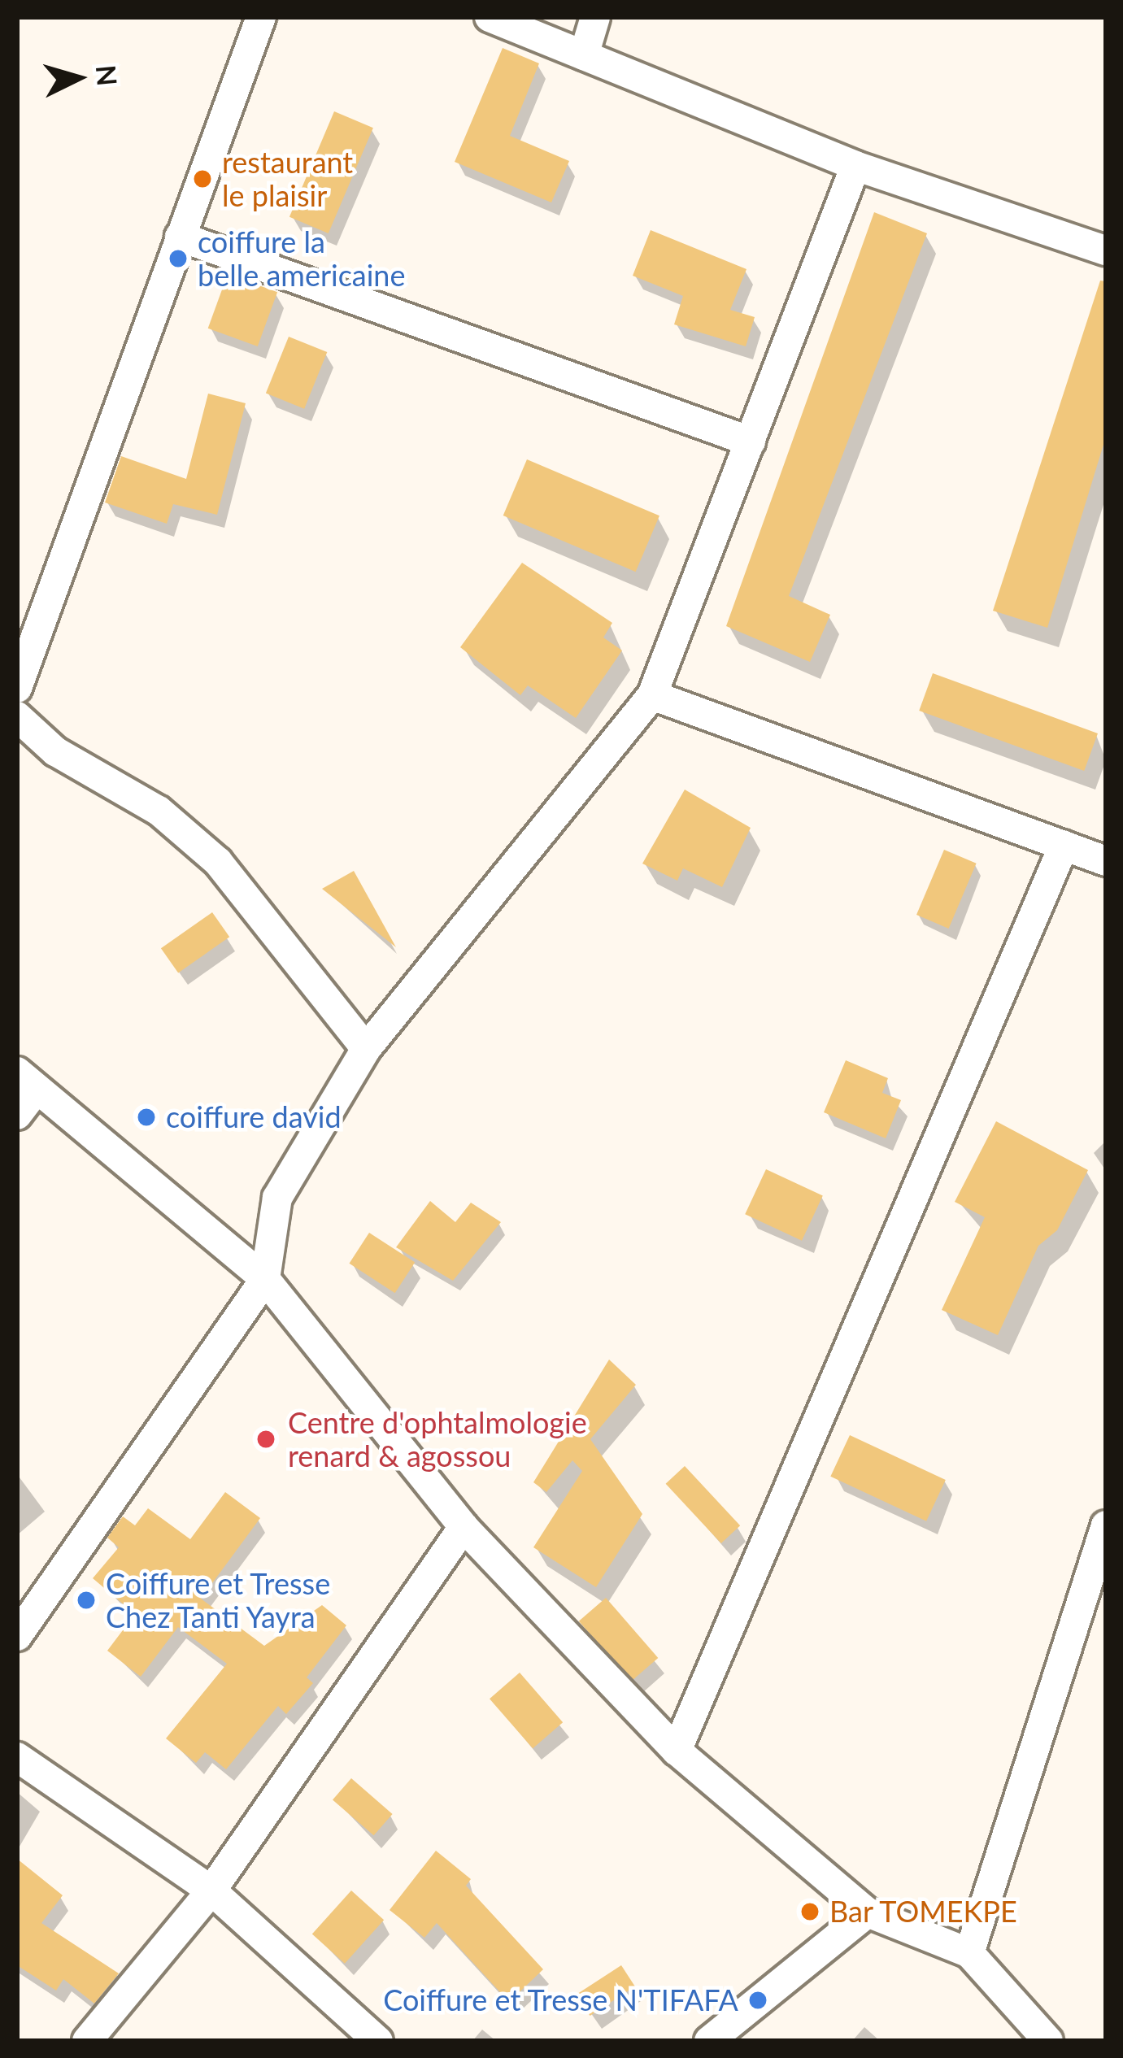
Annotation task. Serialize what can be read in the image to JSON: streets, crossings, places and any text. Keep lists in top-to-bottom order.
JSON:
{
  "places": [
    "restaurant le plaisir",
    "coiffure la belle americaine",
    "coiffure david",
    "Centre d'ophtalmologie renard & agossou",
    "Coiffure et Tresse Chez Tanti Yayra",
    "Bar TOMEKPE",
    "Coiffure et Tresse N'TIFAFA"
  ],
  "north": "right"
}
